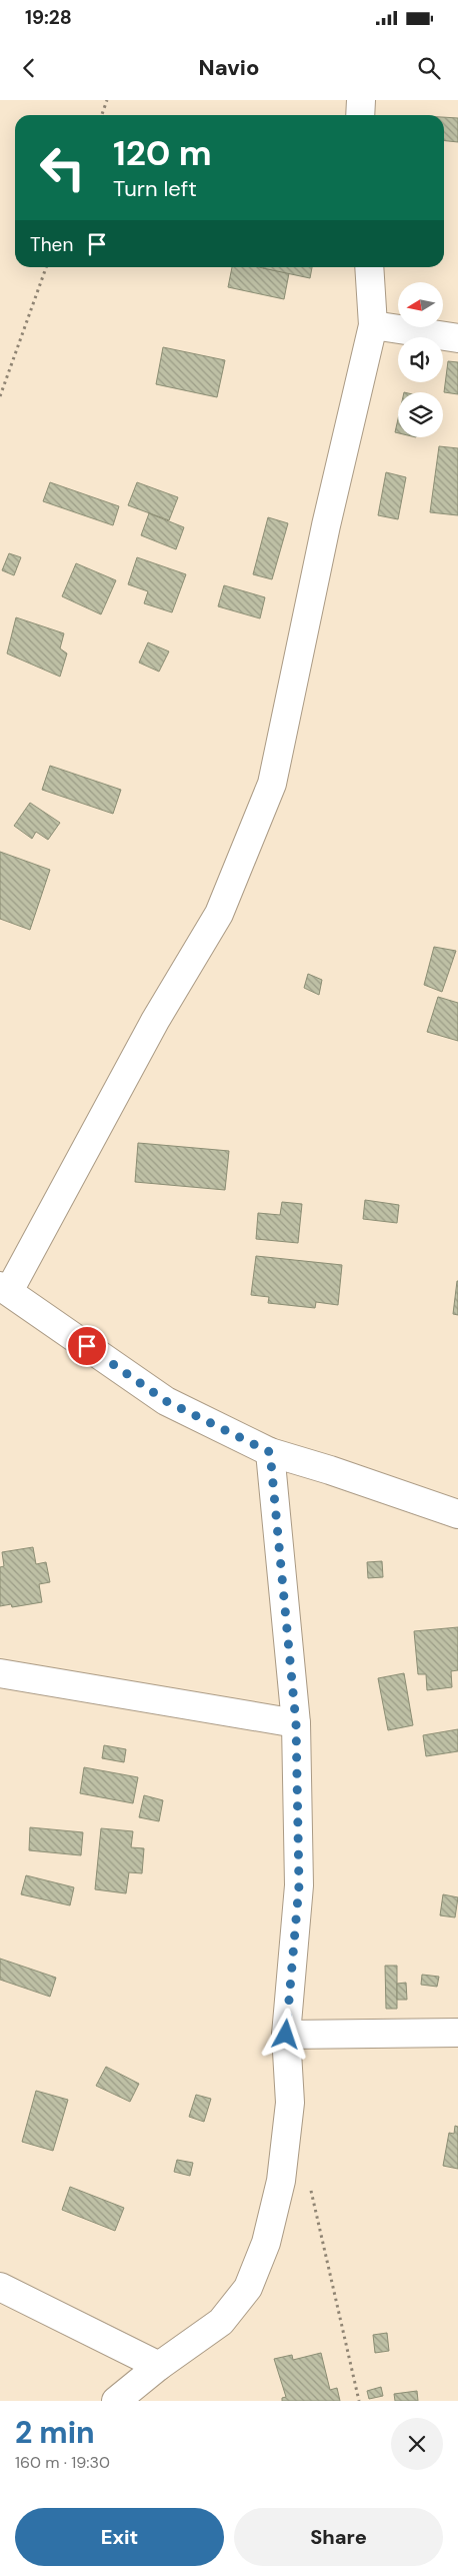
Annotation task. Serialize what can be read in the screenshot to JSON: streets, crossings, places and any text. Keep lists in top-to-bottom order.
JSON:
{
  "north": "left",
  "page": {
    "status": "19:28",
    "header": "Navio",
    "turn": ["120 m", "Turn left"],
    "then": "Then",
    "heading": ["2 min", "160 m · 19:30"],
    "buttons": ["Exit", "Share"]
  }
}
